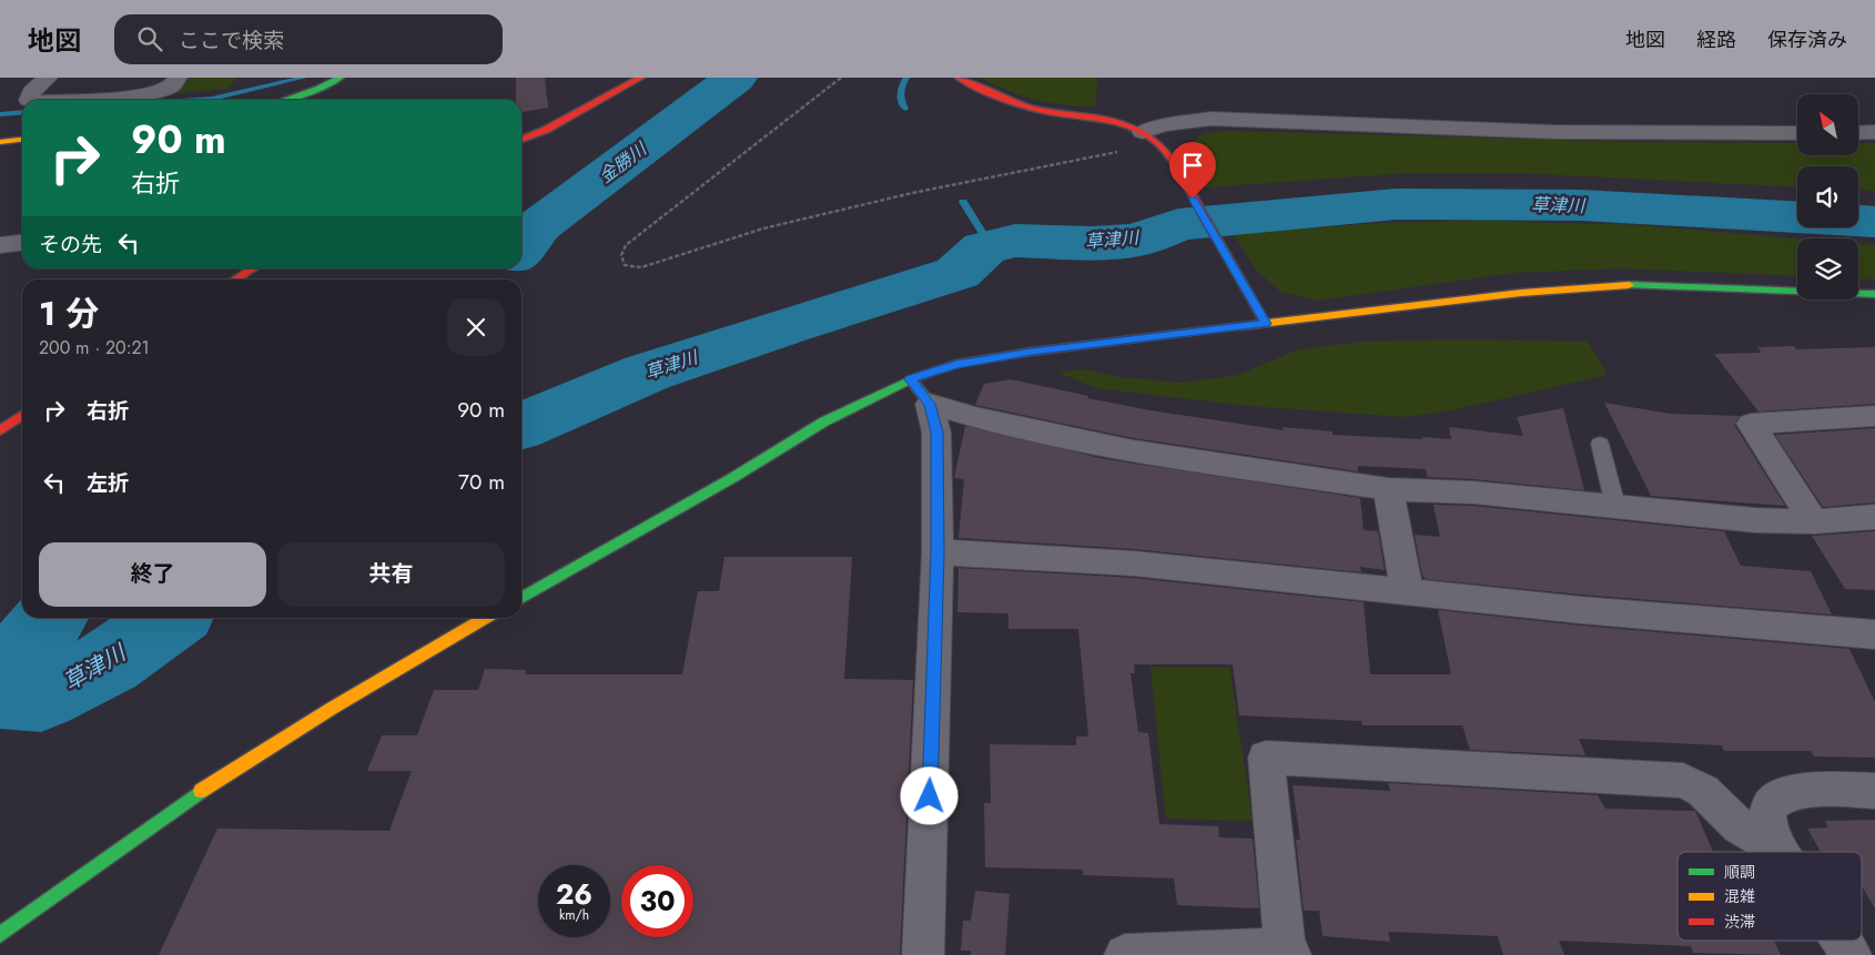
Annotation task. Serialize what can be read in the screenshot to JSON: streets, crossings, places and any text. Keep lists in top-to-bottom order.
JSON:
{
  "water": ["金勝川", "草津川"],
  "legend": ["順調", "混雑", "渋滞"],
  "north": "top left",
  "page": {
    "header": "地図",
    "search": "ここで検索",
    "nav": ["地図", "経路", "保存済み"],
    "turn": ["90 m", "右折"],
    "then": "その先",
    "heading": ["1 分", "200 m · 20:21"],
    "list": [
      {
        "name": "右折",
        "value": "90 m"
      },
      {
        "name": "左折",
        "value": "70 m"
      }
    ],
    "buttons": ["終了", "共有"],
    "speed": "26 km/h",
    "limit": "30"
  }
}
